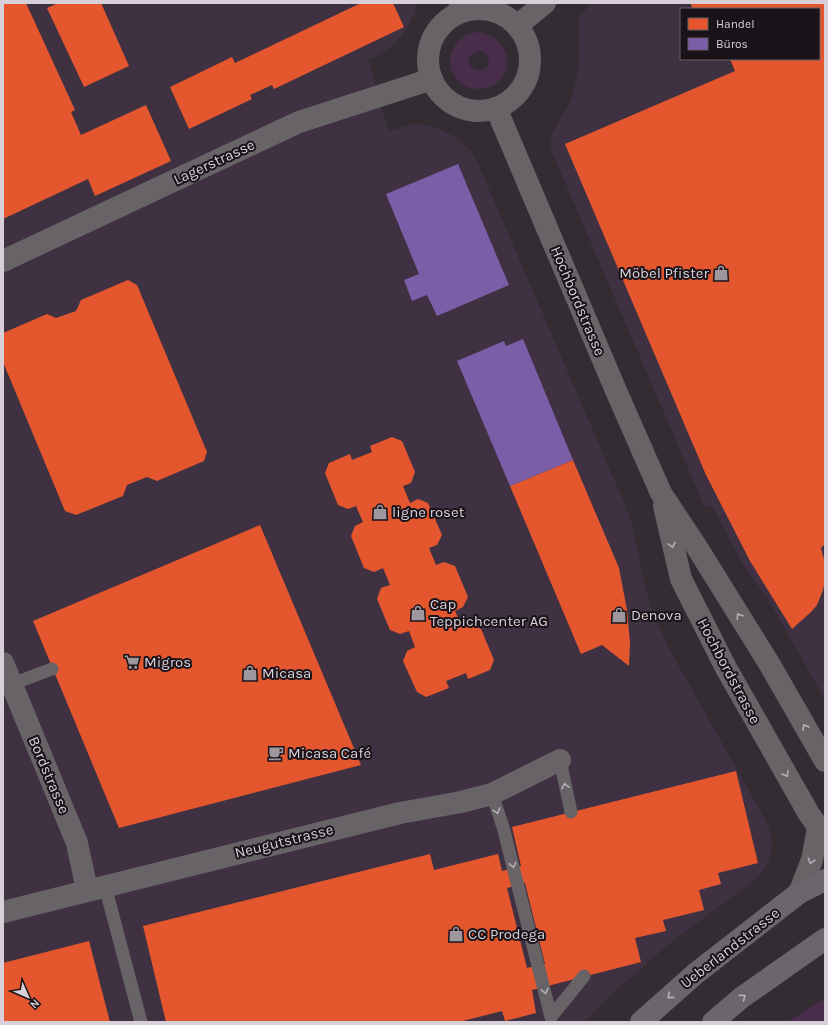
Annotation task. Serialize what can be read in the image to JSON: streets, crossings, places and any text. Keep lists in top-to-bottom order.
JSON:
{
  "streets": {
    "main road": ["Ueberlandstrasse"],
    "street": [
      "Lagerstrasse",
      "Hochbordstrasse",
      "Bordstrasse",
      "Neugutstrasse"
    ]
  },
  "crossings": [
    ["Lagerstrasse", "Hochbordstrasse"],
    ["Bordstrasse", "Neugutstrasse"]
  ],
  "places": {
    "shop": [
      "Möbel Pfister",
      "ligne roset",
      "Cap Teppichcenter AG",
      "Denova",
      "Micasa",
      "CC Prodega"
    ],
    "supermarket": ["Migros"],
    "cafe": ["Micasa Café"]
  },
  "legend": ["Handel", "Büros"],
  "north": "bottom right"
}
